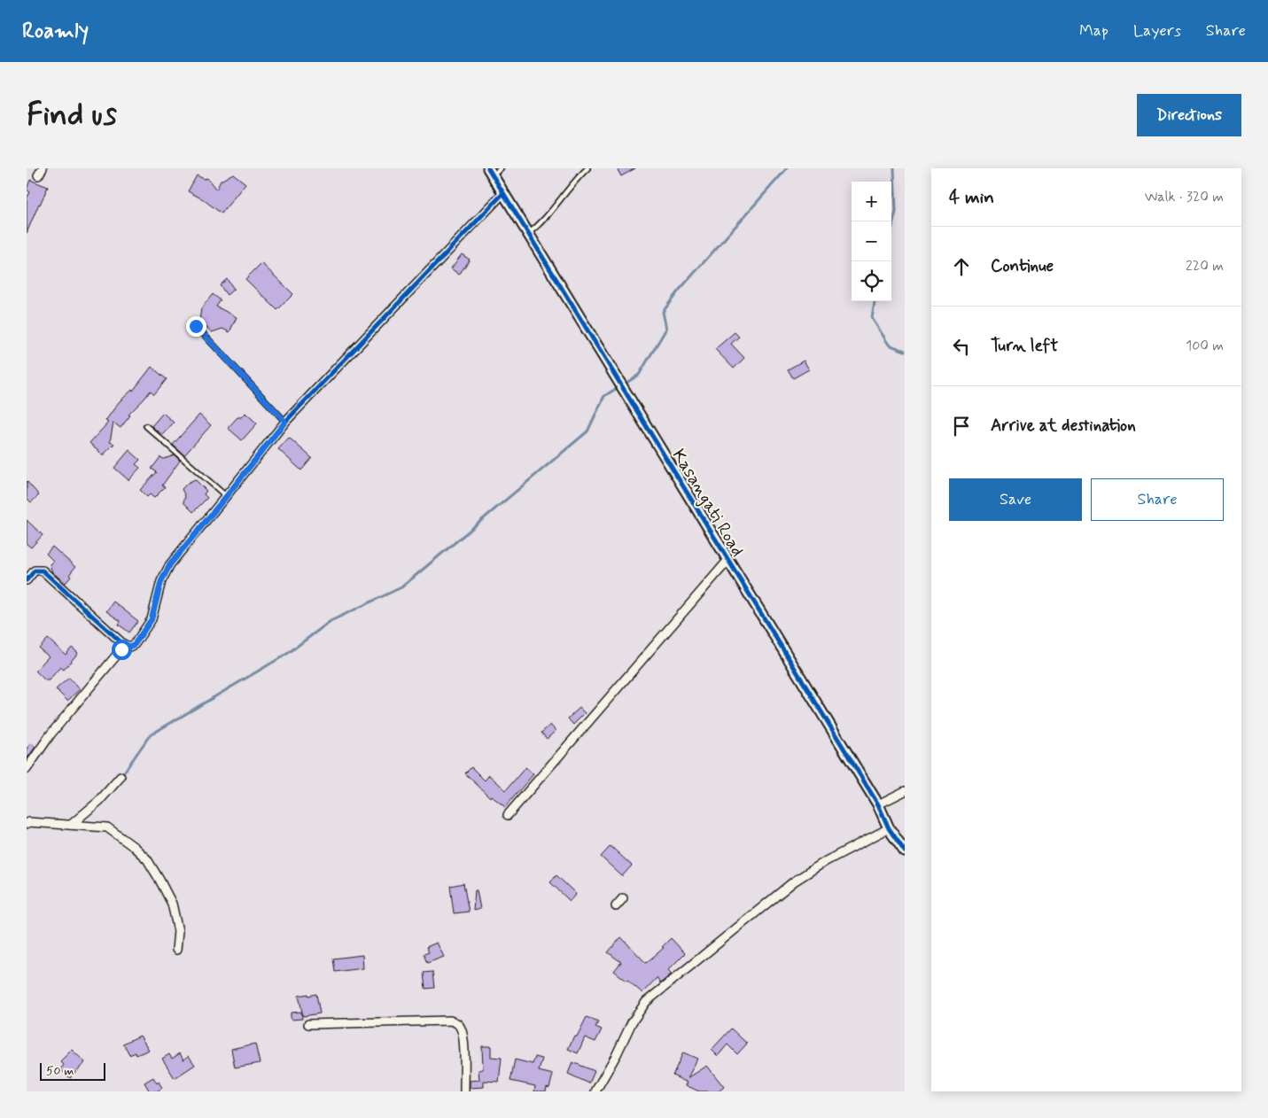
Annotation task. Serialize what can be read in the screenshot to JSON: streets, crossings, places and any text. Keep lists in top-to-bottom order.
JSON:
{
  "streets": {
    "street": ["Kasangati Road"]
  },
  "scale_bar": "50 m",
  "page": {
    "header": "Roamly",
    "nav": ["Map", "Layers", "Share"],
    "buttons": [
      "Directions",
      ["Save", "Share"]
    ],
    "title": "Find us",
    "heading": ["4 min", "Walk · 320 m"],
    "map_buttons": ["+", "−"],
    "list": [
      ["Continue", "220 m"],
      ["Turn left", "100 m"],
      "Arrive at destination"
    ],
    "scale": "50 m"
  }
}
